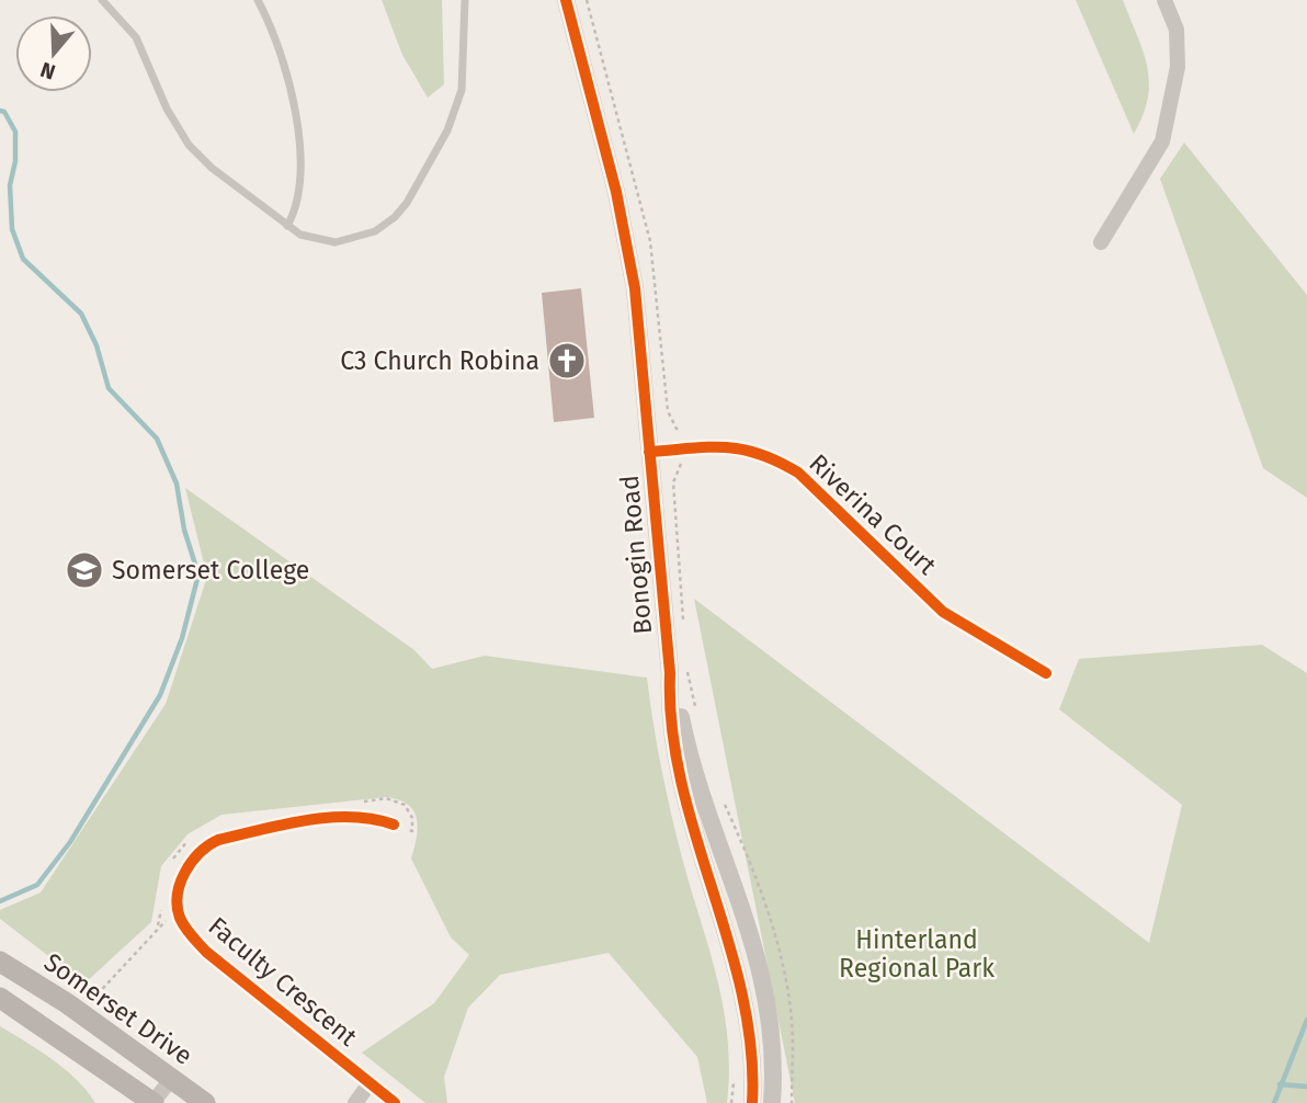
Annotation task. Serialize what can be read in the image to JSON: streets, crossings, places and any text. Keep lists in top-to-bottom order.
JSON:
{
  "streets": {
    "main road": ["Somerset Drive"],
    "street": ["Riverina Court", "Bonogin Road", "Faculty Crescent"]
  },
  "crossings": [
    ["Riverina Court", "Bonogin Road"]
  ],
  "parks": ["Hinterland Regional Park"],
  "places": {
    "church": ["C3 Church Robina"],
    "school or university": ["Somerset College"]
  },
  "north": "bottom"
}
